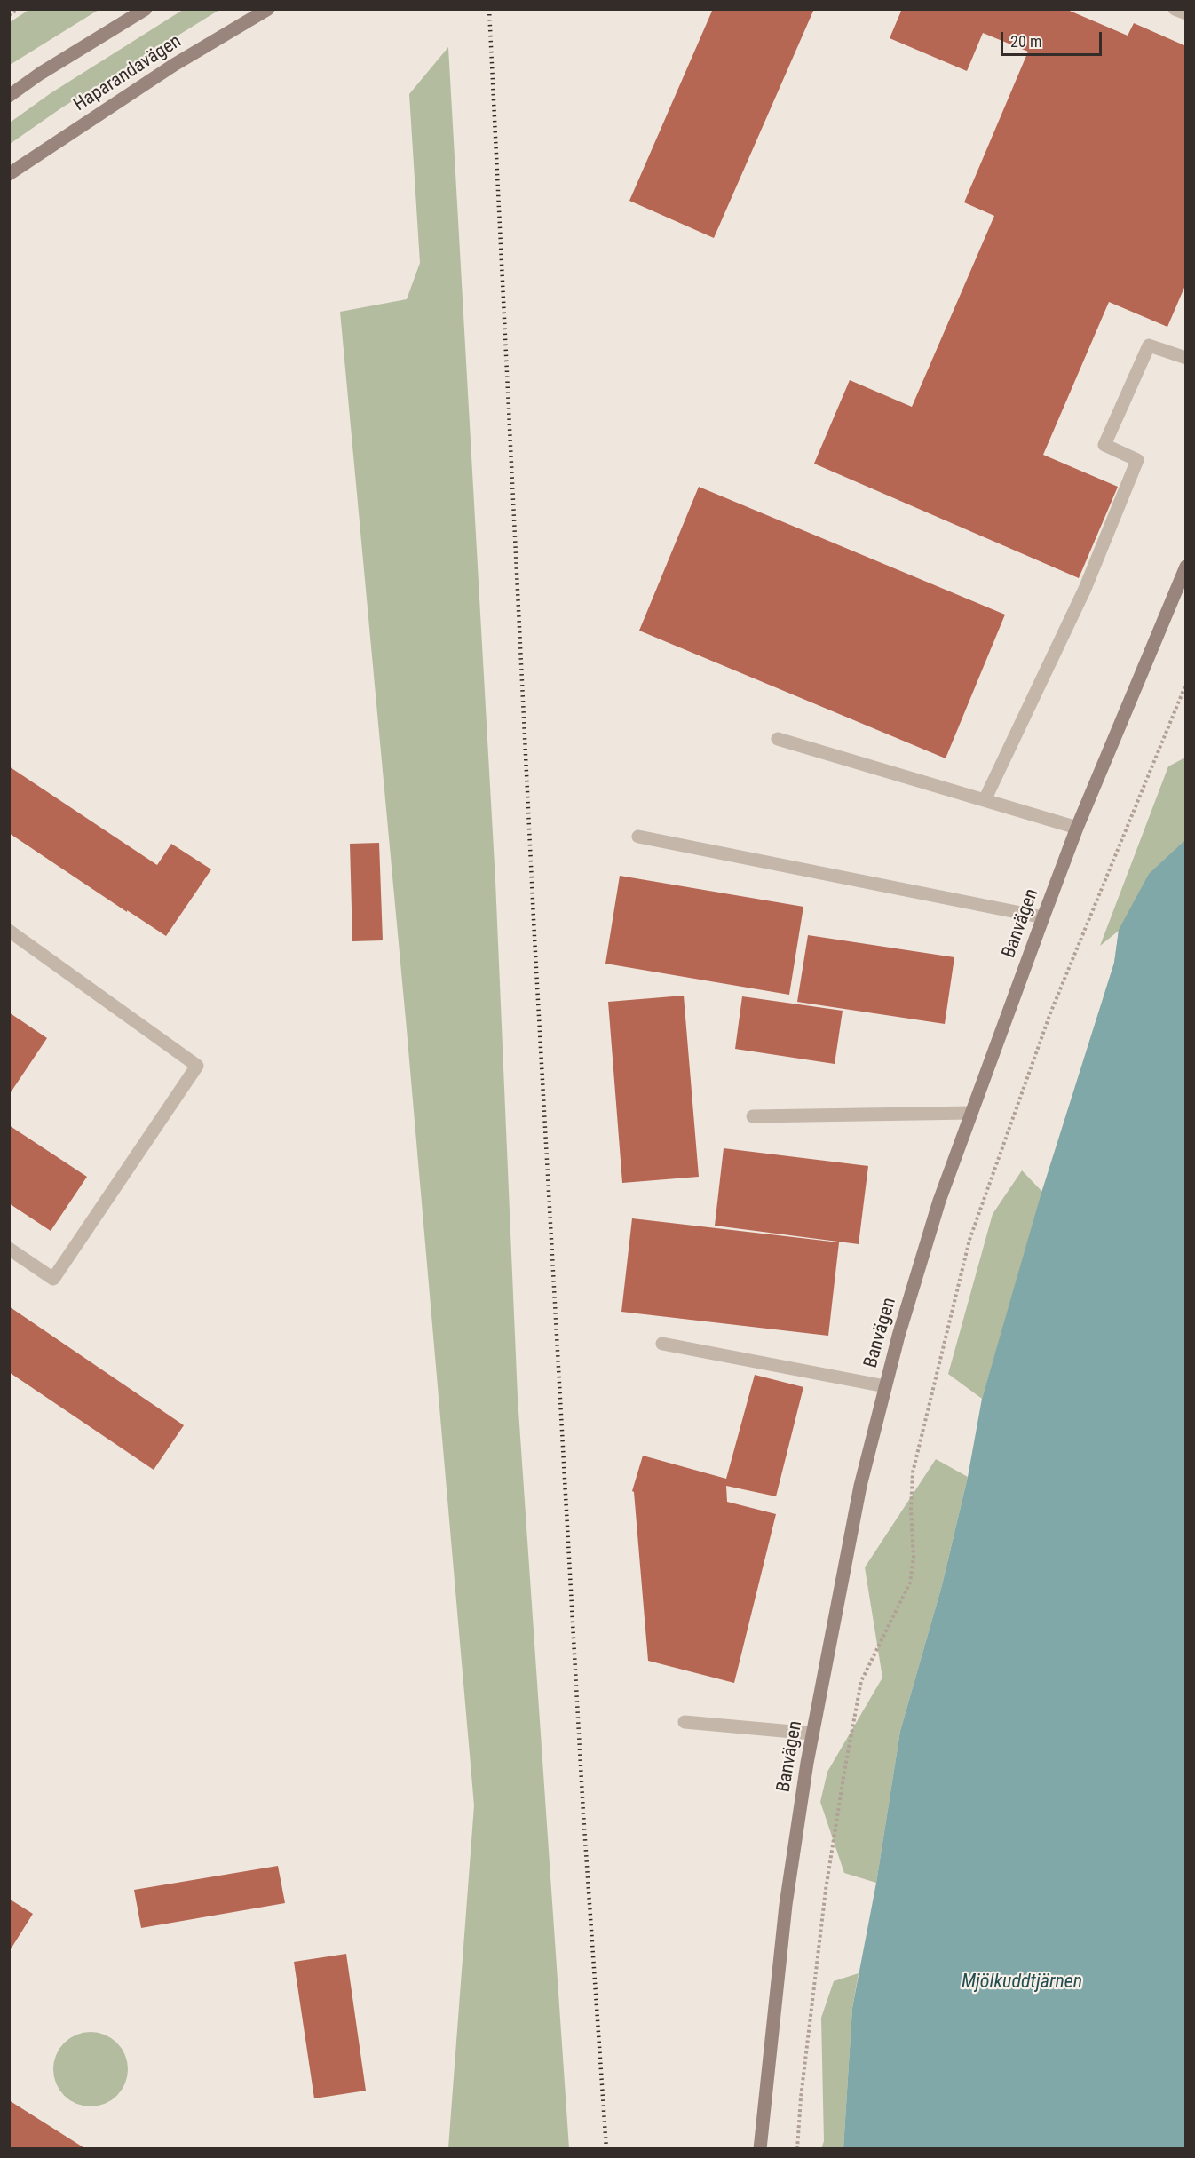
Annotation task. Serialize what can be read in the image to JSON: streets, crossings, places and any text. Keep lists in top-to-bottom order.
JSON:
{
  "streets": {
    "street": ["Haparandavägen", "Banvägen"]
  },
  "water": ["Mjölkuddtjärnen"],
  "scale_bar": "20 m"
}
